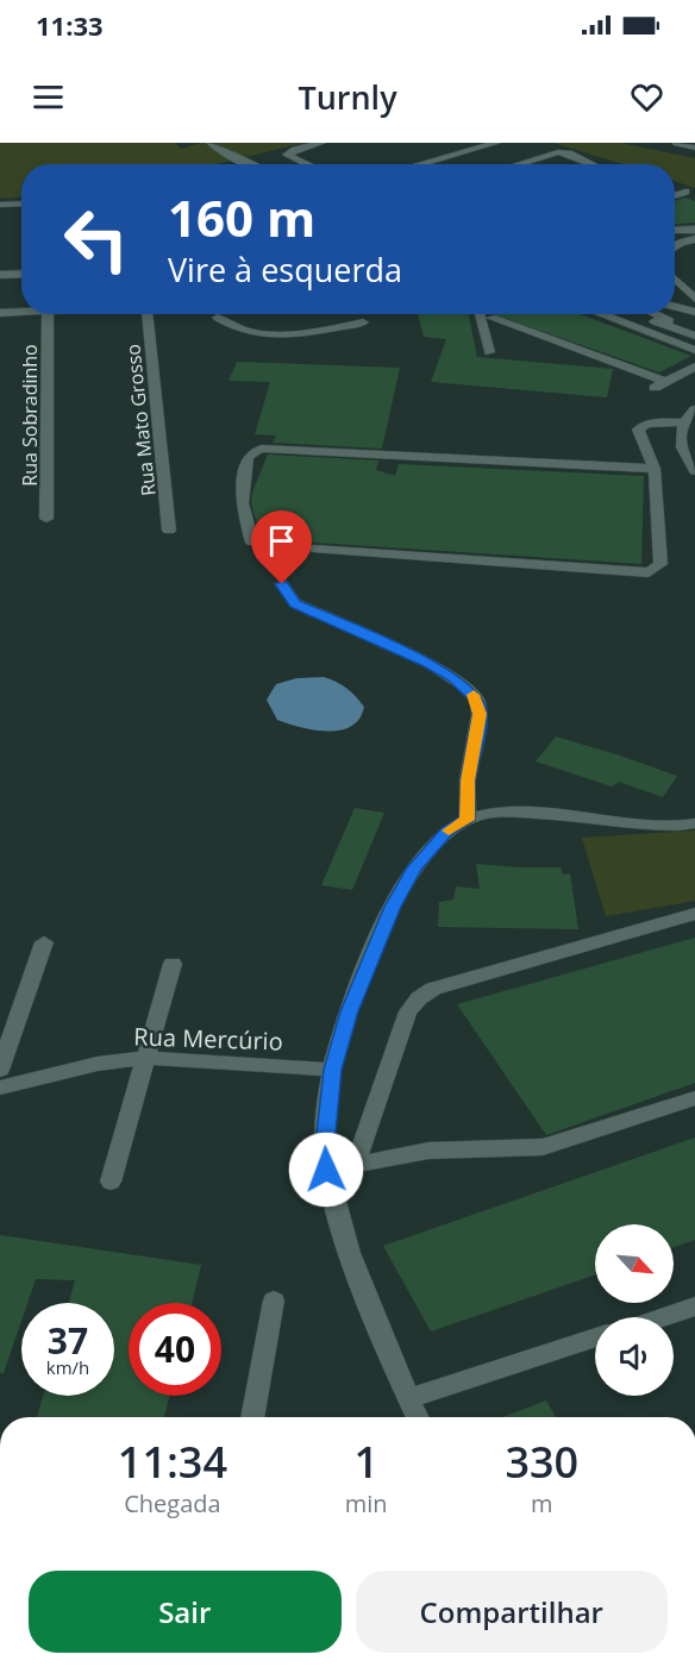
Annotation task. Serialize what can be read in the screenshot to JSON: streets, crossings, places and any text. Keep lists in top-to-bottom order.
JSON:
{
  "streets": {
    "street": ["Rua Sobradinho", "Rua Mato Grosso", "Rua Mercúrio"]
  },
  "north": "bottom right",
  "page": {
    "status": "11:33",
    "header": "Turnly",
    "turn": ["160 m", "Vire à esquerda"],
    "speed": "37 km/h",
    "limit": "40",
    "eta": [
      "11:34",
      "Chegada",
      "1",
      "min",
      "330",
      "m"
    ],
    "buttons": ["Sair", "Compartilhar"]
  }
}
